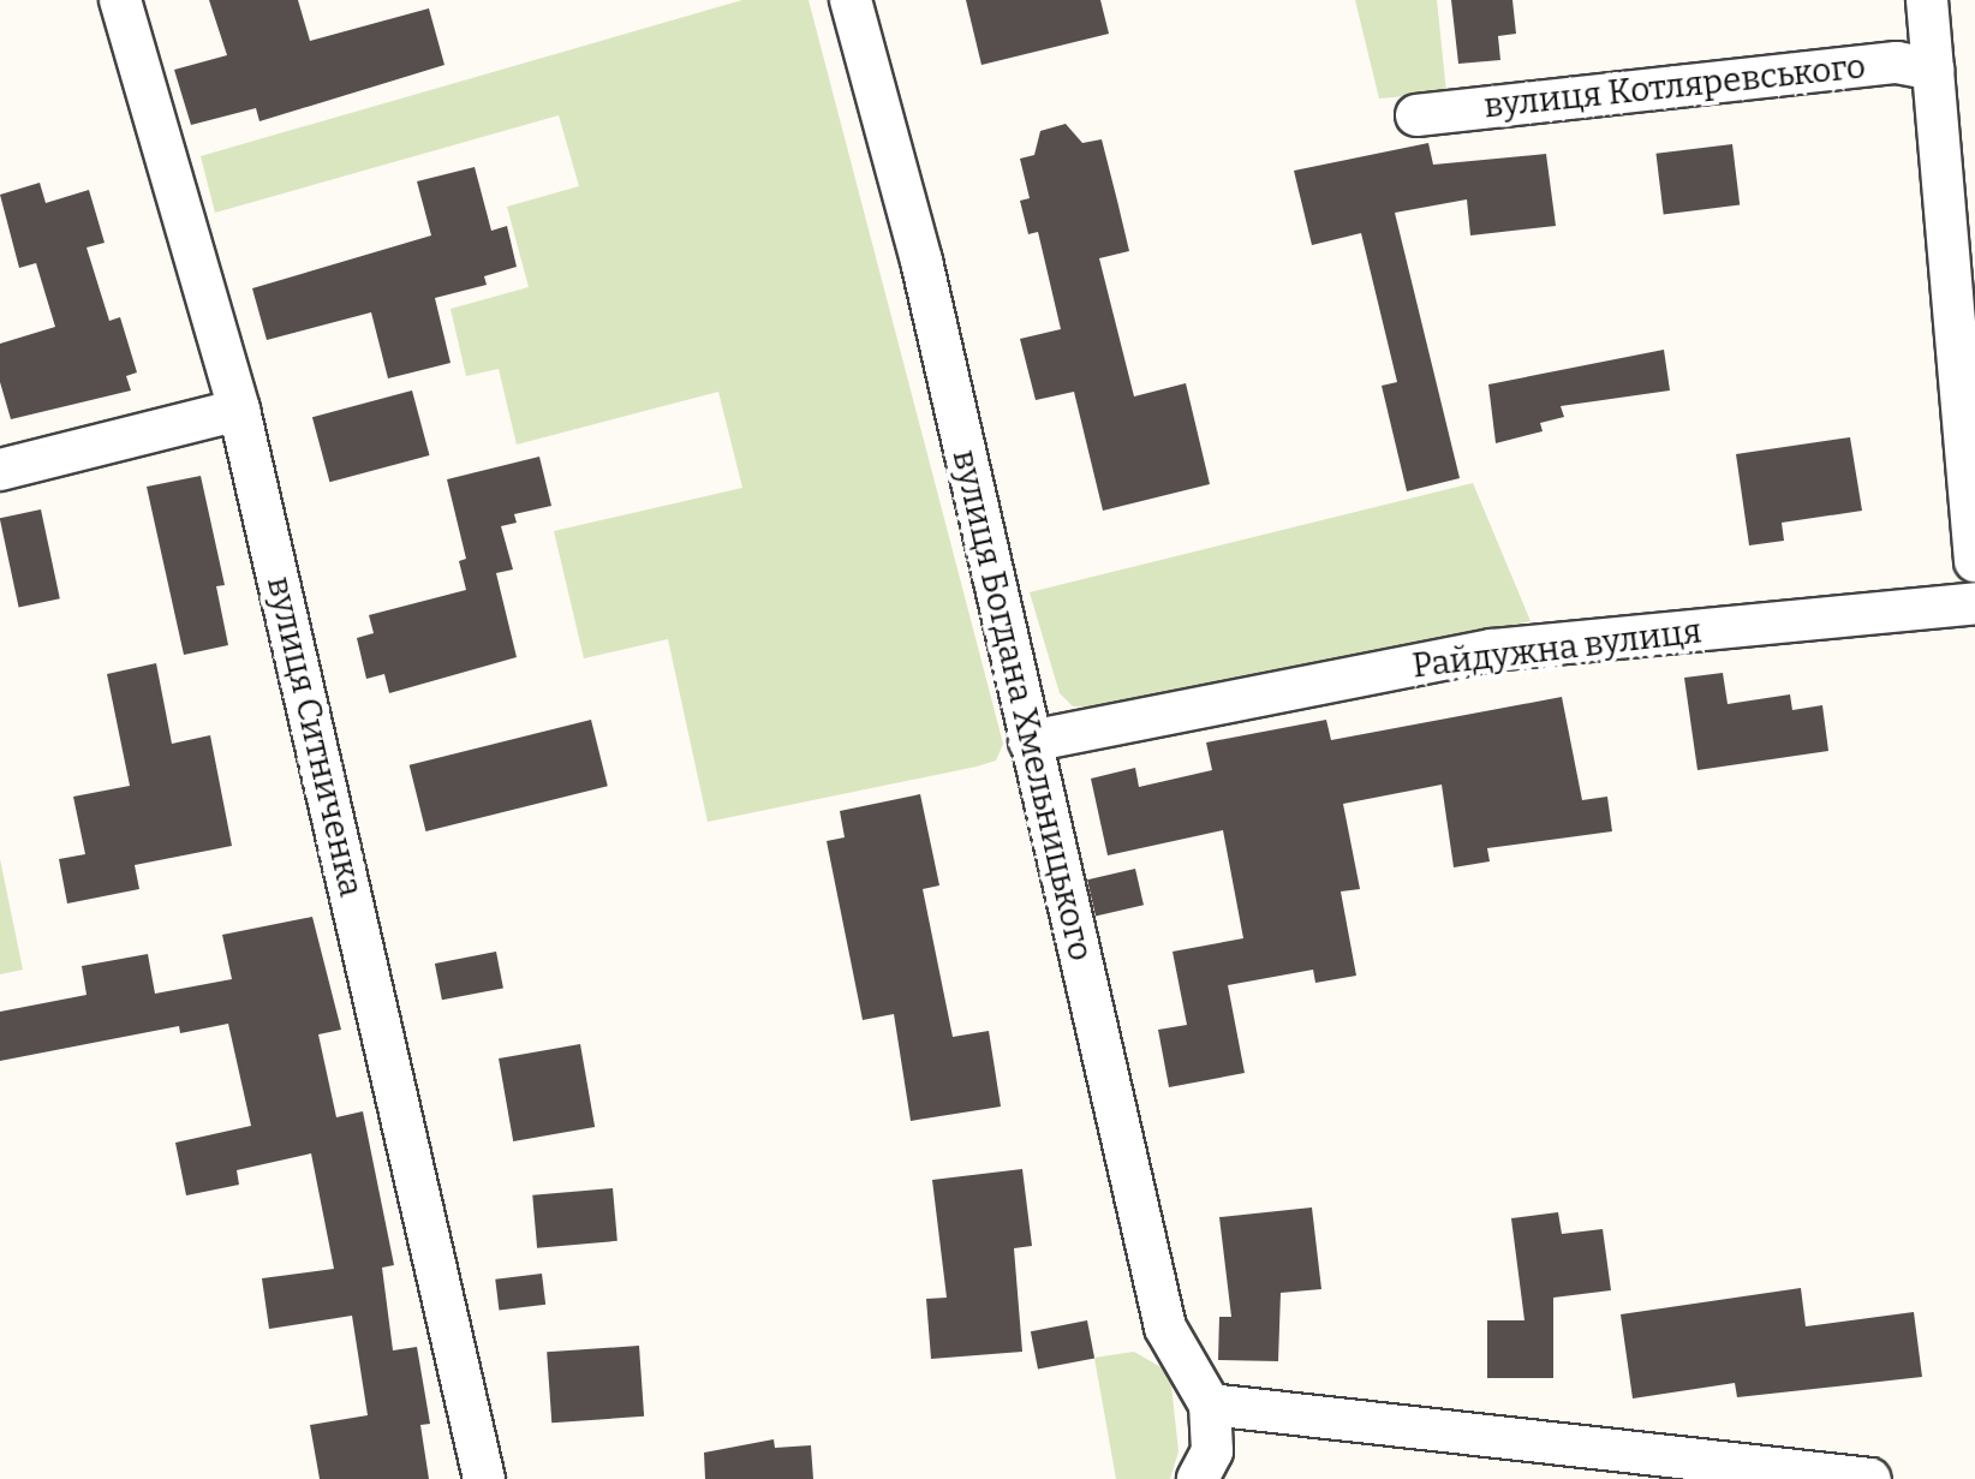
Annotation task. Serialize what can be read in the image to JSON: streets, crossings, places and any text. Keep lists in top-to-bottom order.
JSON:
{
  "streets": {
    "street": [
      "вулиця Котляревського",
      "Райдужна вулиця",
      "вулиця Богдана Хмельницького",
      "вулиця Ситниченка"
    ]
  },
  "crossings": [
    ["Райдужна вулиця", "вулиця Богдана Хмельницького"]
  ]
}
